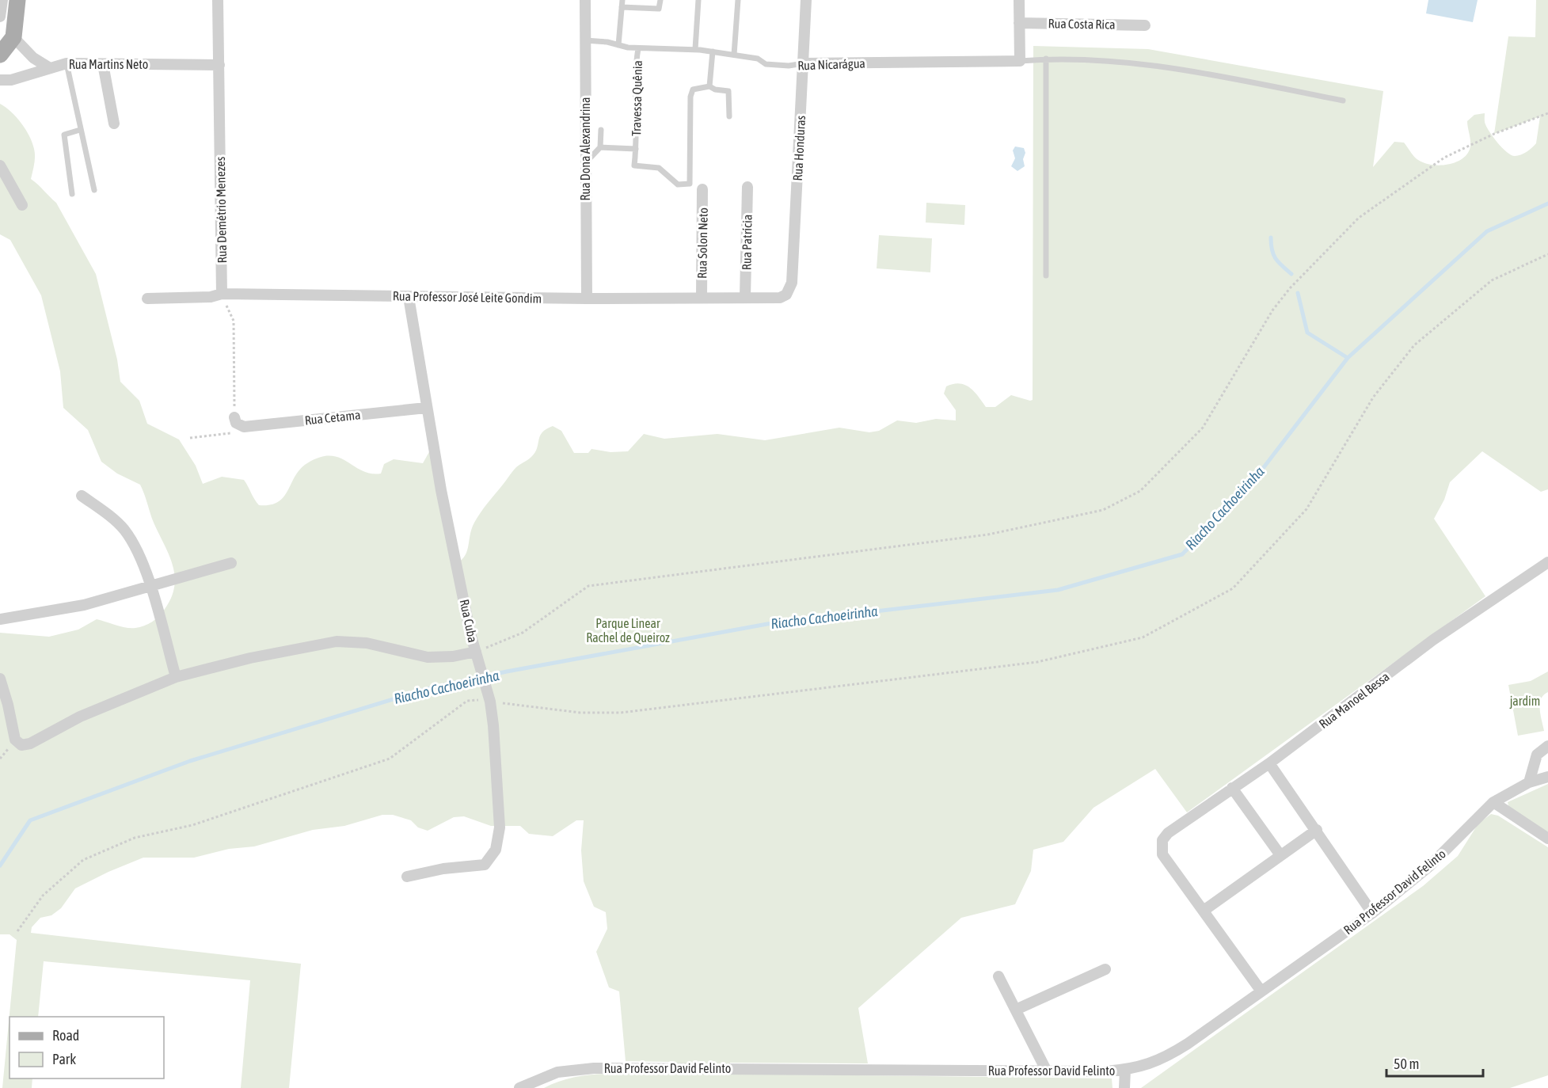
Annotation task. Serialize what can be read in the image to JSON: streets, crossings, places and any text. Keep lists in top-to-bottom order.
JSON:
{
  "streets": {
    "street": [
      "Rua Costa Rica",
      "Rua Martins Neto",
      "Rua Nicarágua",
      "Rua Honduras",
      "Rua Dona Alexandrina",
      "Rua Demétrio Menezes",
      "Rua Patrícia",
      "Rua Solon Neto",
      "Rua Professor José Leite Gondim",
      "Rua Cetama",
      "Rua Cuba",
      "Rua Manoel Bessa",
      "Rua Professor David Felinto"
    ],
    "lane": ["Travessa Quênia"]
  },
  "crossings": [
    ["Rua Martins Neto", "Rua Demétrio Menezes"],
    ["Rua Nicarágua", "Travessa Quênia"],
    ["Rua Nicarágua", "Rua Honduras"],
    ["Rua Nicarágua", "Rua Dona Alexandrina"],
    ["Rua Honduras", "Rua Professor José Leite Gondim"],
    ["Rua Dona Alexandrina", "Rua Professor José Leite Gondim"],
    ["Rua Demétrio Menezes", "Rua Professor José Leite Gondim"],
    ["Rua Patrícia", "Rua Professor José Leite Gondim"],
    ["Rua Solon Neto", "Rua Professor José Leite Gondim"],
    ["Rua Professor José Leite Gondim", "Rua Cuba"],
    ["Rua Cetama", "Rua Cuba"]
  ],
  "water": ["Riacho Cachoeirinha"],
  "parks": ["Parque Linear Rachel de Queiroz", "jardim"],
  "legend": ["Road", "Park"],
  "scale_bar": "50 m"
}
